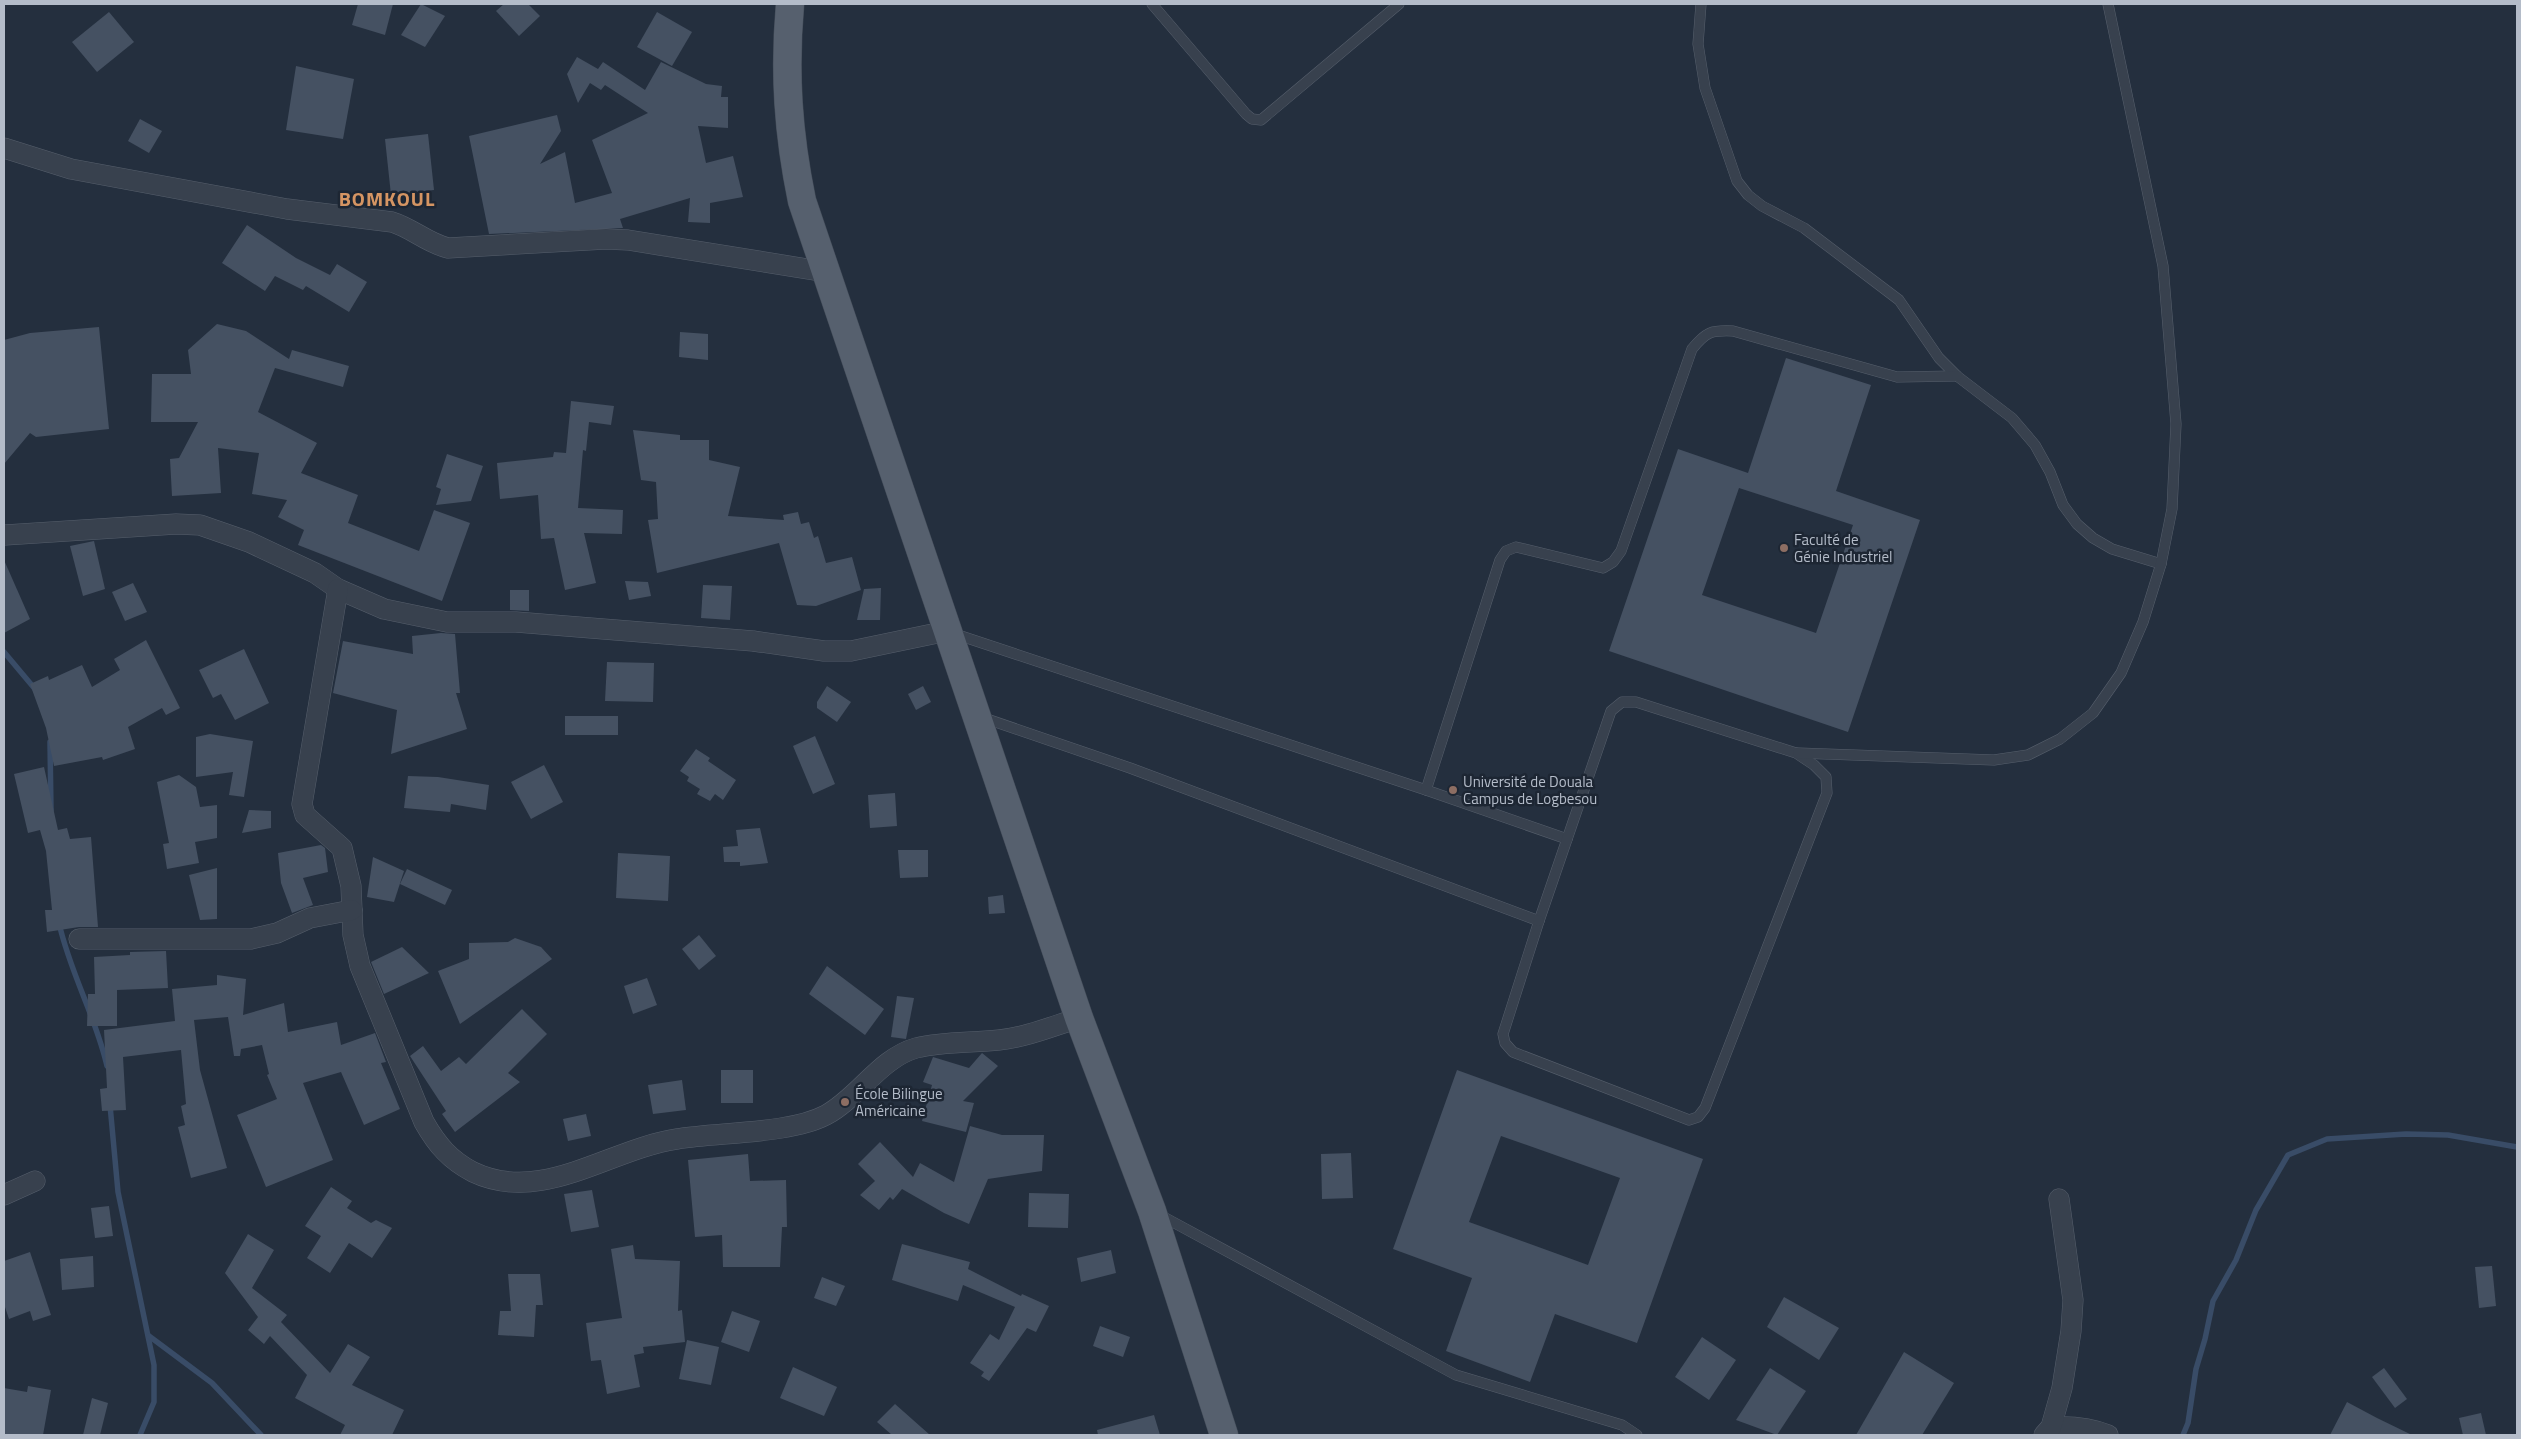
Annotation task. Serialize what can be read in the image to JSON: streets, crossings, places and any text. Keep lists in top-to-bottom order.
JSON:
{
  "districts": ["BOMKOUL"],
  "places": ["Faculté de Génie Industriel", "Université de Douala Campus de Logbesou", "École Bilingue Américaine"]
}
